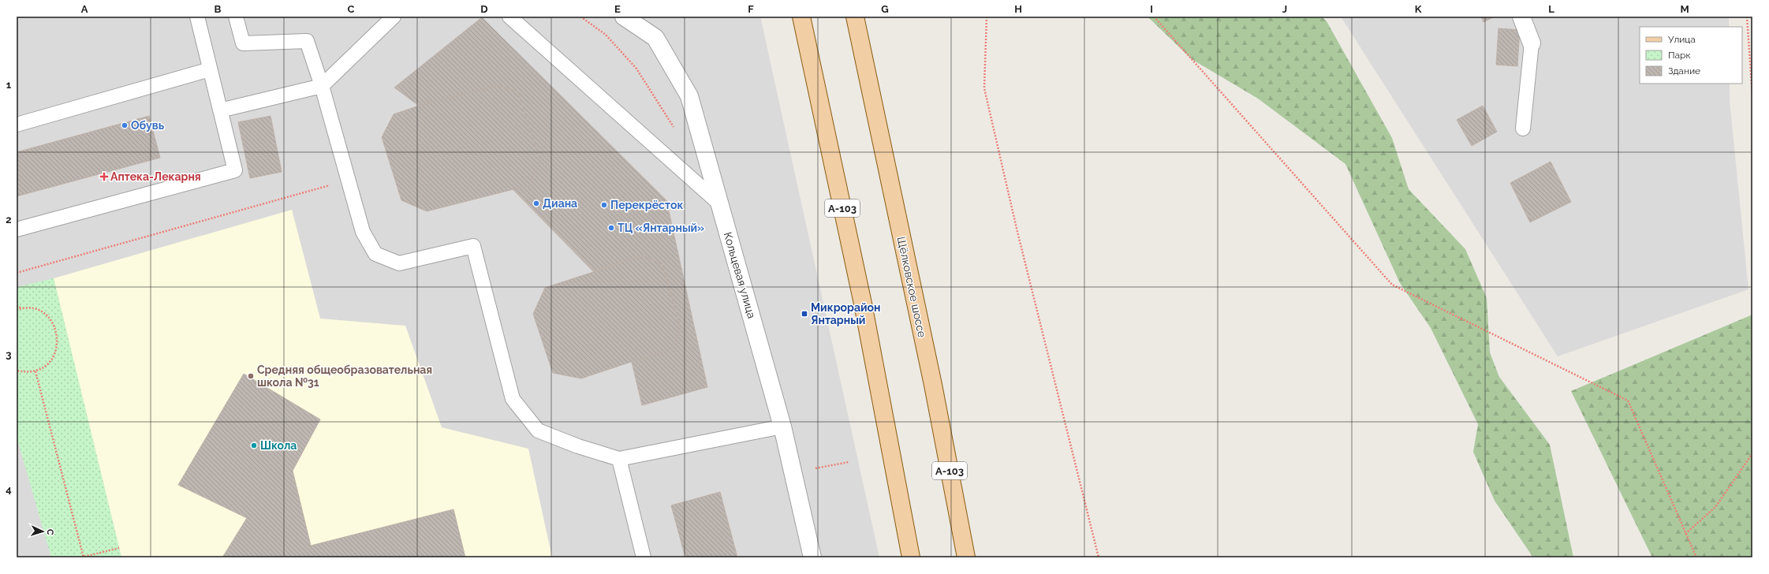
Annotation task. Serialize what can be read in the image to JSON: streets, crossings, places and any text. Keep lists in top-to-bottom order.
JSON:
{
  "streets": {
    "main road": ["А-103", "Щёлковское шоссе"],
    "street": ["Кольцевая улица"]
  },
  "places": {
    "other": [
      "Обувь",
      "Диана",
      "Перекрёсток",
      "ТЦ «Янтарный»",
      "Средняя общеобразовательная школа №31",
      "Школа"
    ],
    "health": ["Аптека-Лекарня"],
    "transit": ["Микрорайон Янтарный"]
  },
  "legend": ["Улица", "Парк", "Здание"],
  "north": "right",
  "grid": {
    "columns": [
      "A",
      "B",
      "C",
      "D",
      "E",
      "F",
      "G",
      "H",
      "I",
      "J",
      "K",
      "L",
      "M"
    ],
    "rows": [
      "1",
      "2",
      "3",
      "4"
    ]
  }
}
